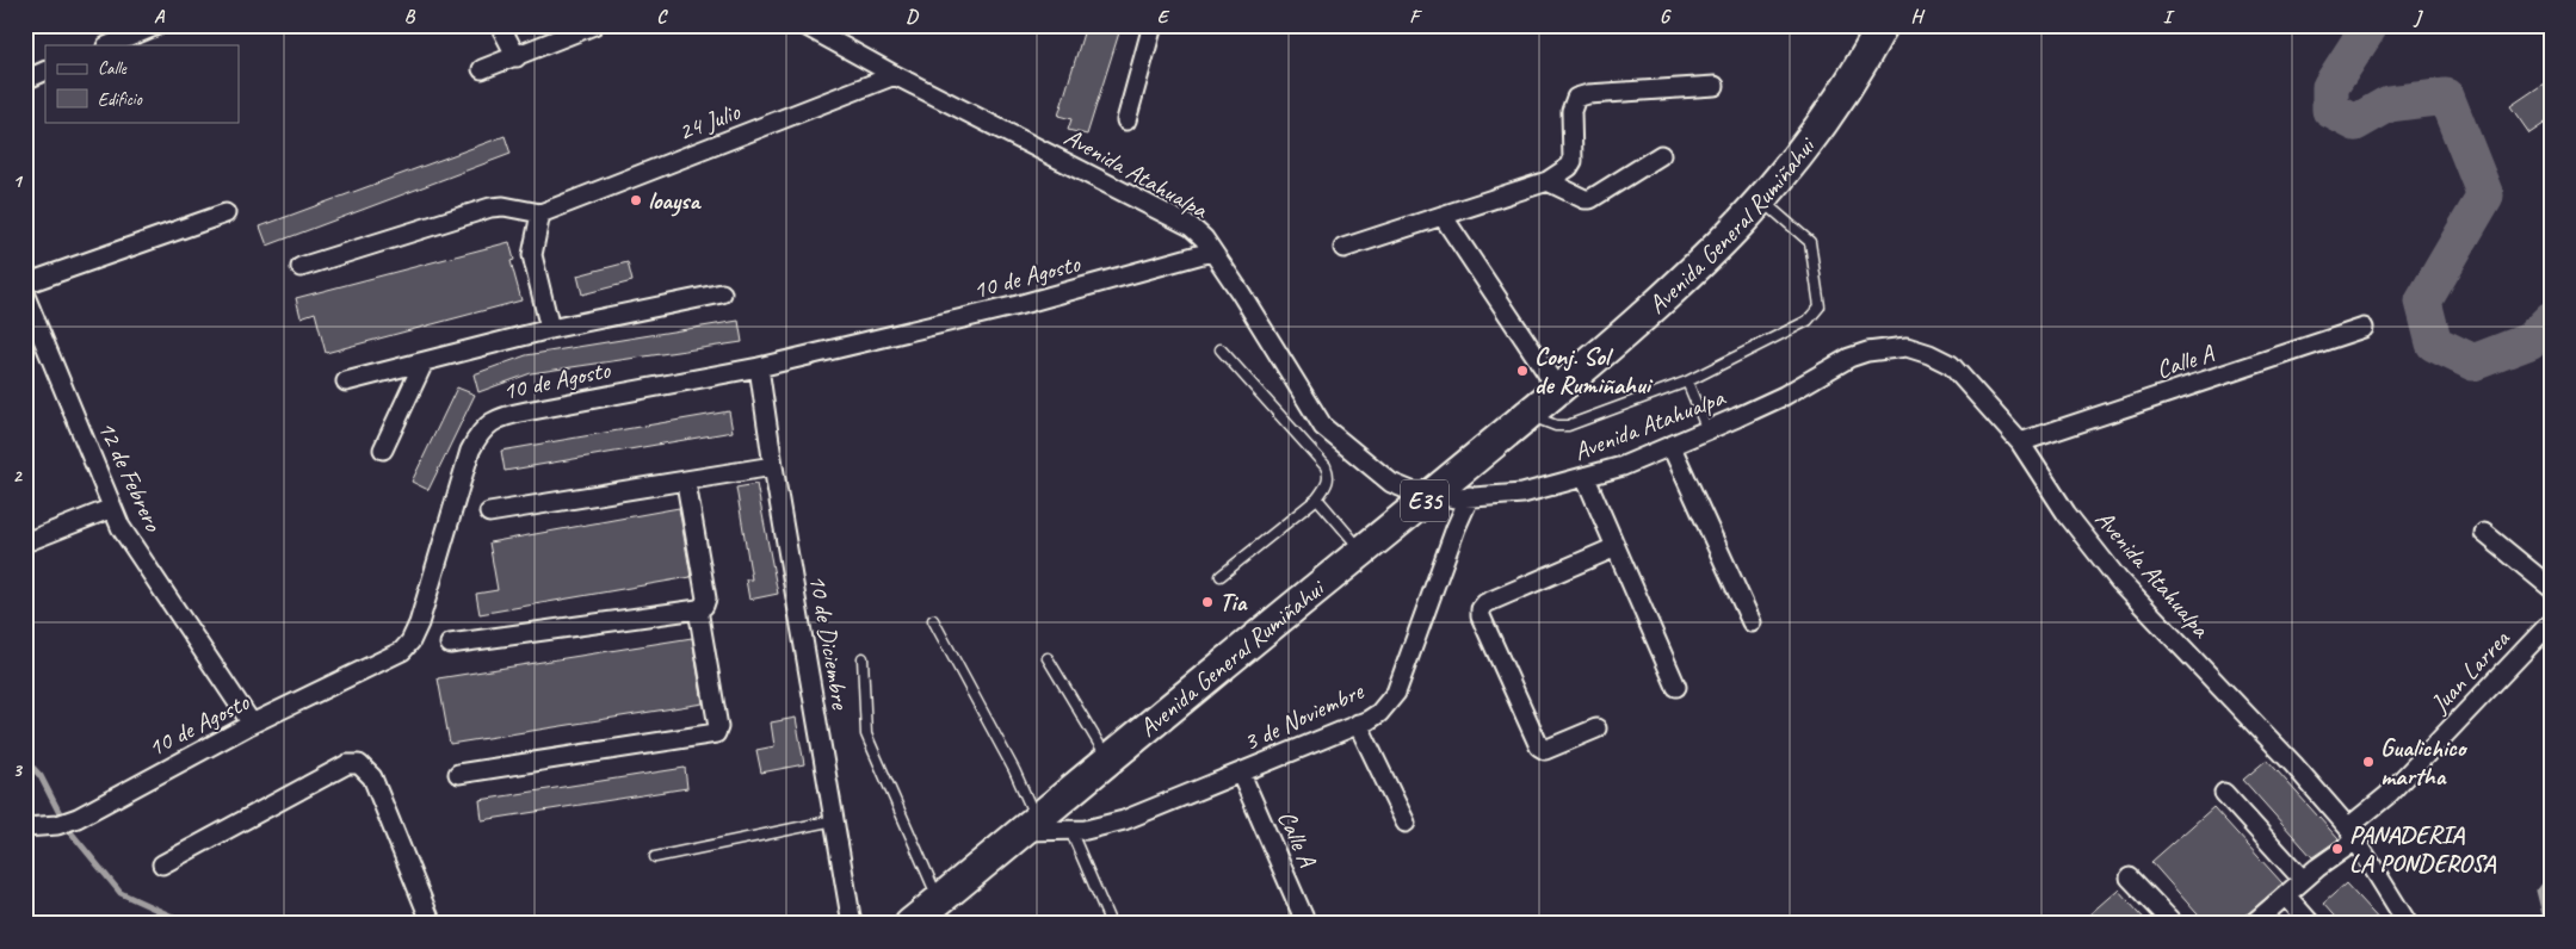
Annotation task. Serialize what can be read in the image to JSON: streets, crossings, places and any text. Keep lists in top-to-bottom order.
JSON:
{
  "streets": {
    "highway": ["Avenida General Rumiñahui", "E35"],
    "street": [
      "24 Julio",
      "Avenida Atahualpa",
      "10 de Agosto",
      "Calle A",
      "12 de Febrero",
      "10 de Diciembre",
      "Juan Larrea",
      "3 de Noviembre"
    ]
  },
  "crossings": [
    ["24 Julio", "Avenida Atahualpa"],
    ["Avenida Atahualpa", "Avenida General Rumiñahui"],
    ["Avenida Atahualpa", "10 de Agosto"],
    ["Avenida Atahualpa", "Calle A"],
    ["Avenida Atahualpa", "Juan Larrea"],
    ["Avenida Atahualpa", "3 de Noviembre"],
    ["Avenida General Rumiñahui", "3 de Noviembre"],
    ["10 de Agosto", "12 de Febrero"],
    ["10 de Agosto", "10 de Diciembre"],
    ["Calle A", "3 de Noviembre"]
  ],
  "places": [
    "loaysa",
    "Conj. Sol de Rumiñahui",
    "Tia",
    "Gualichico martha",
    "PANADERIA LA PONDEROSA"
  ],
  "legend": ["Calle", "Edificio"],
  "grid": {
    "columns": [
      "A",
      "B",
      "C",
      "D",
      "E",
      "F",
      "G",
      "H",
      "I",
      "J"
    ],
    "rows": ["1", "2", "3"]
  }
}
